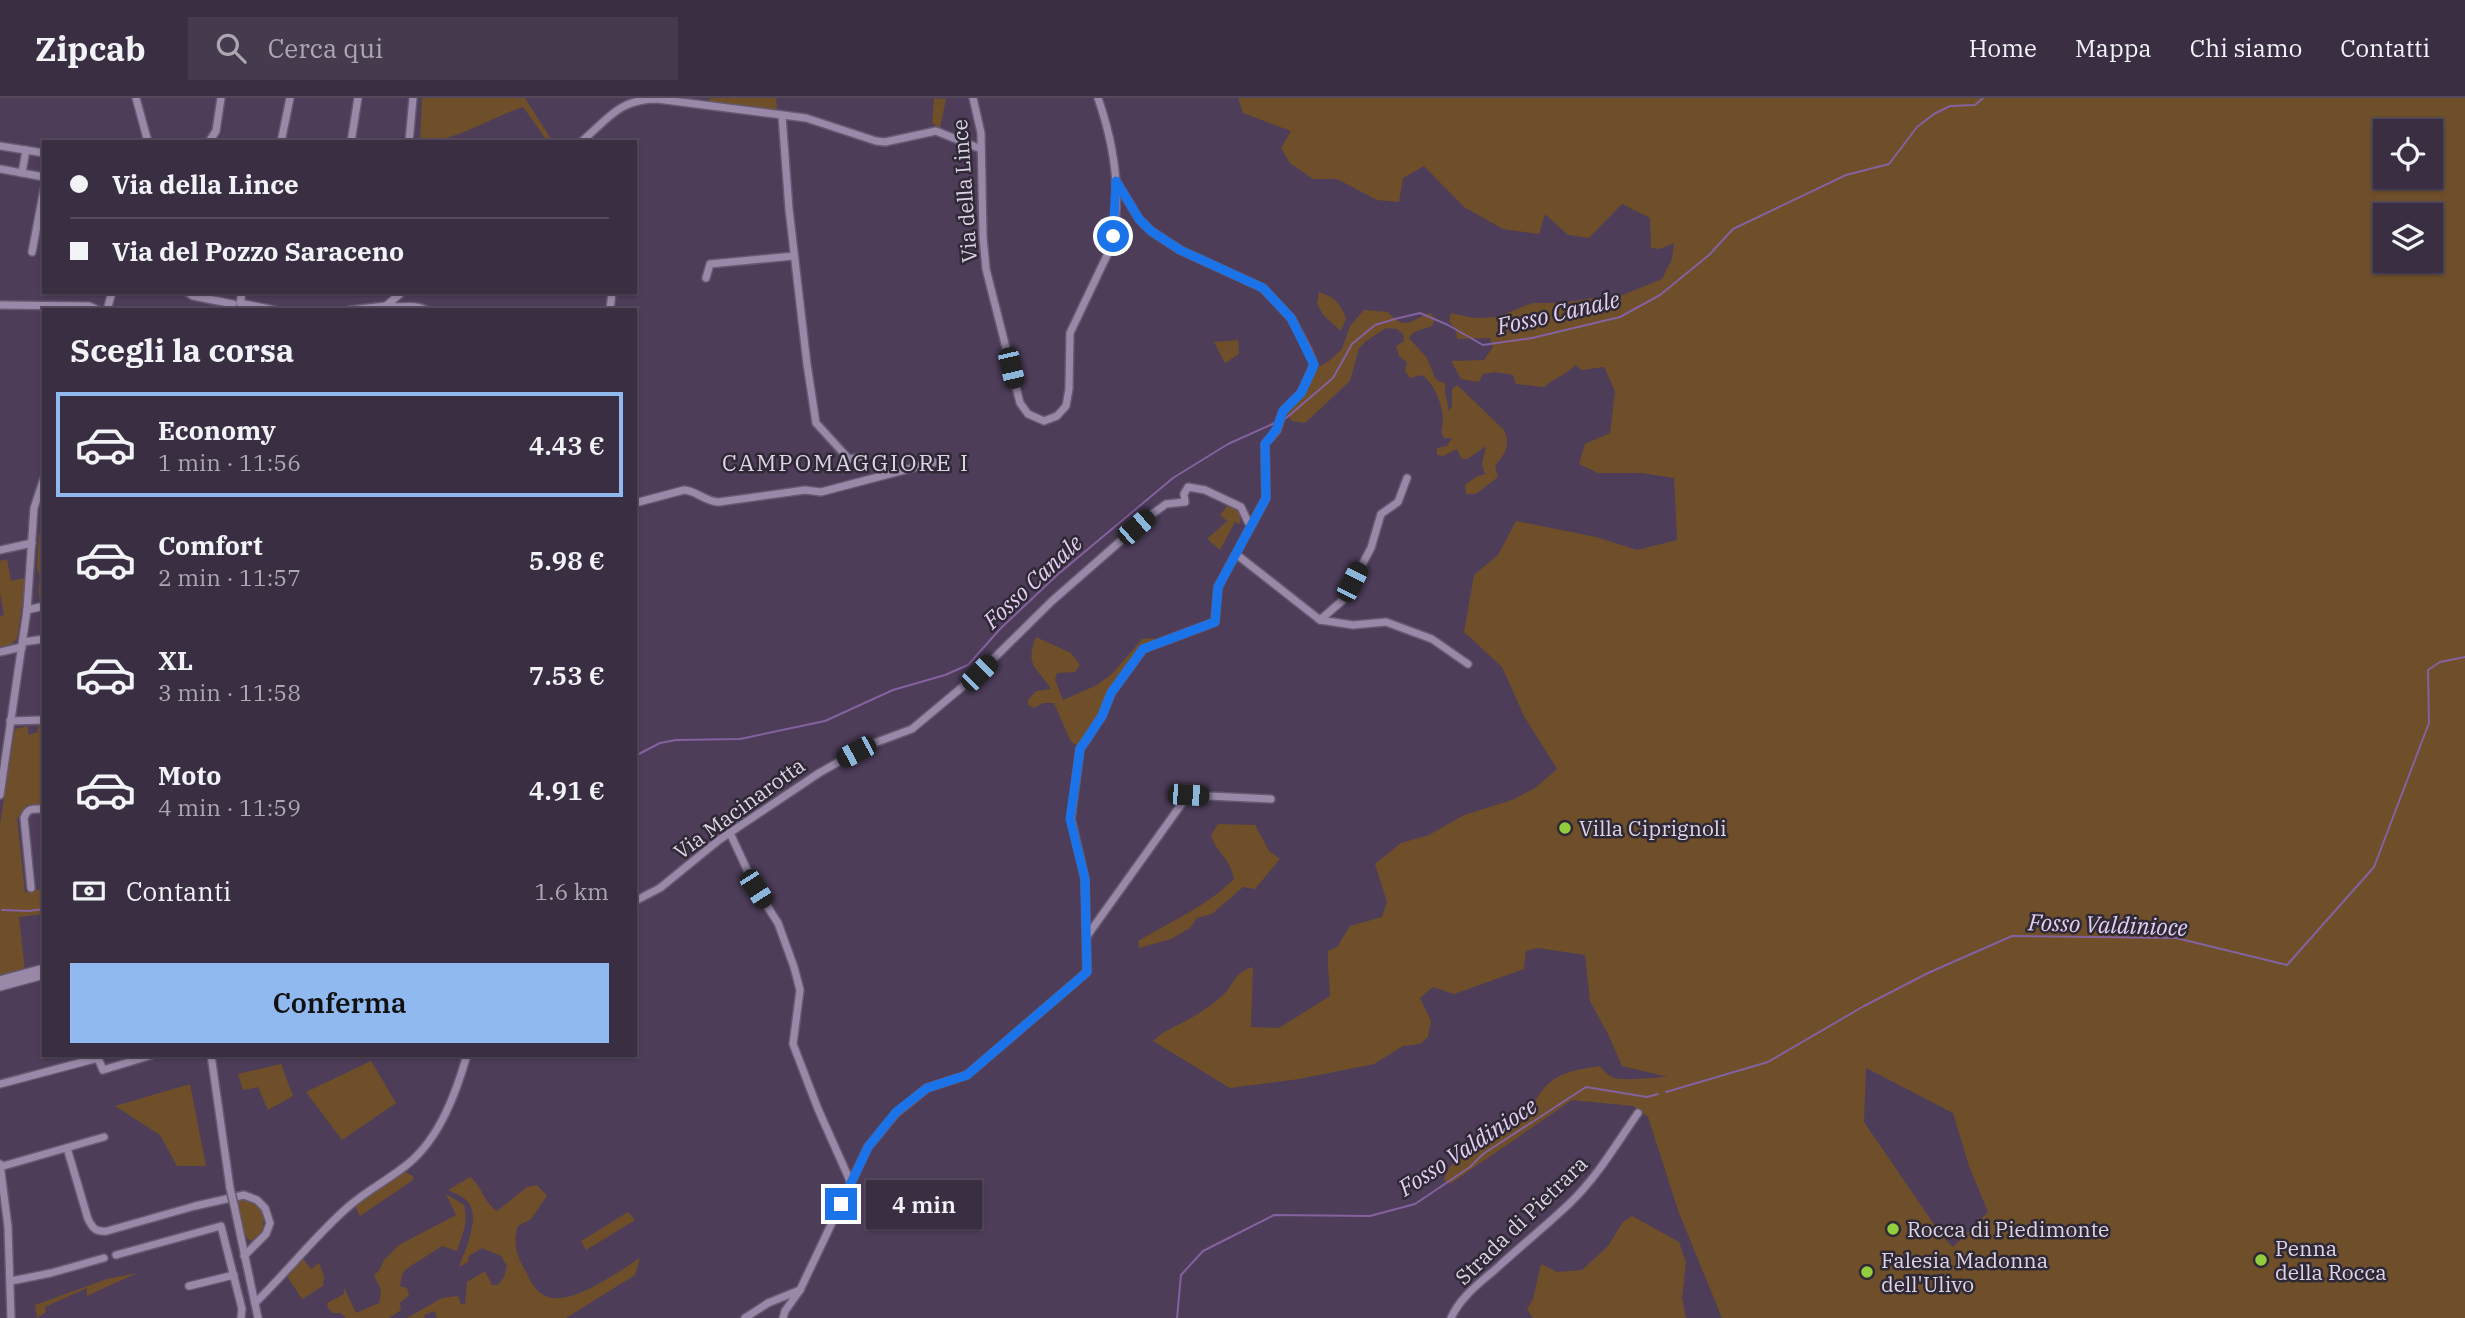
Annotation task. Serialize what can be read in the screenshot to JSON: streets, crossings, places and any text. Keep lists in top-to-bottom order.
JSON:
{
  "streets": {
    "street": ["Via della Lince", "Via Macinarotta", "Strada di Pietrara"]
  },
  "districts": ["CAMPOMAGGIORE I"],
  "water": ["Fosso Canale", "Fosso Valdinioce"],
  "places": [
    "Villa Ciprignoli",
    "Rocca di Piedimonte",
    "Penna della Rocca",
    "Falesia Madonna dell'Ulivo"
  ],
  "page": {
    "header": "Zipcab",
    "search": "Cerca qui",
    "nav": [
      "Home",
      "Mappa",
      "Chi siamo",
      "Contatti"
    ],
    "banner": ["Via della Lince", "Via del Pozzo Saraceno"],
    "heading": "Scegli la corsa",
    "list": [
      {
        "name": "Economy",
        "note": "1 min · 11:56",
        "value": "4.43 €"
      },
      {
        "name": "Comfort",
        "note": "2 min · 11:57",
        "value": "5.98 €"
      },
      {
        "name": "XL",
        "note": "3 min · 11:58",
        "value": "7.53 €"
      },
      {
        "name": "Moto",
        "note": "4 min · 11:59",
        "value": "4.91 €"
      }
    ],
    "pay": ["Contanti", "1.6 km"],
    "buttons": "Conferma",
    "bubble": "4 min"
  }
}
